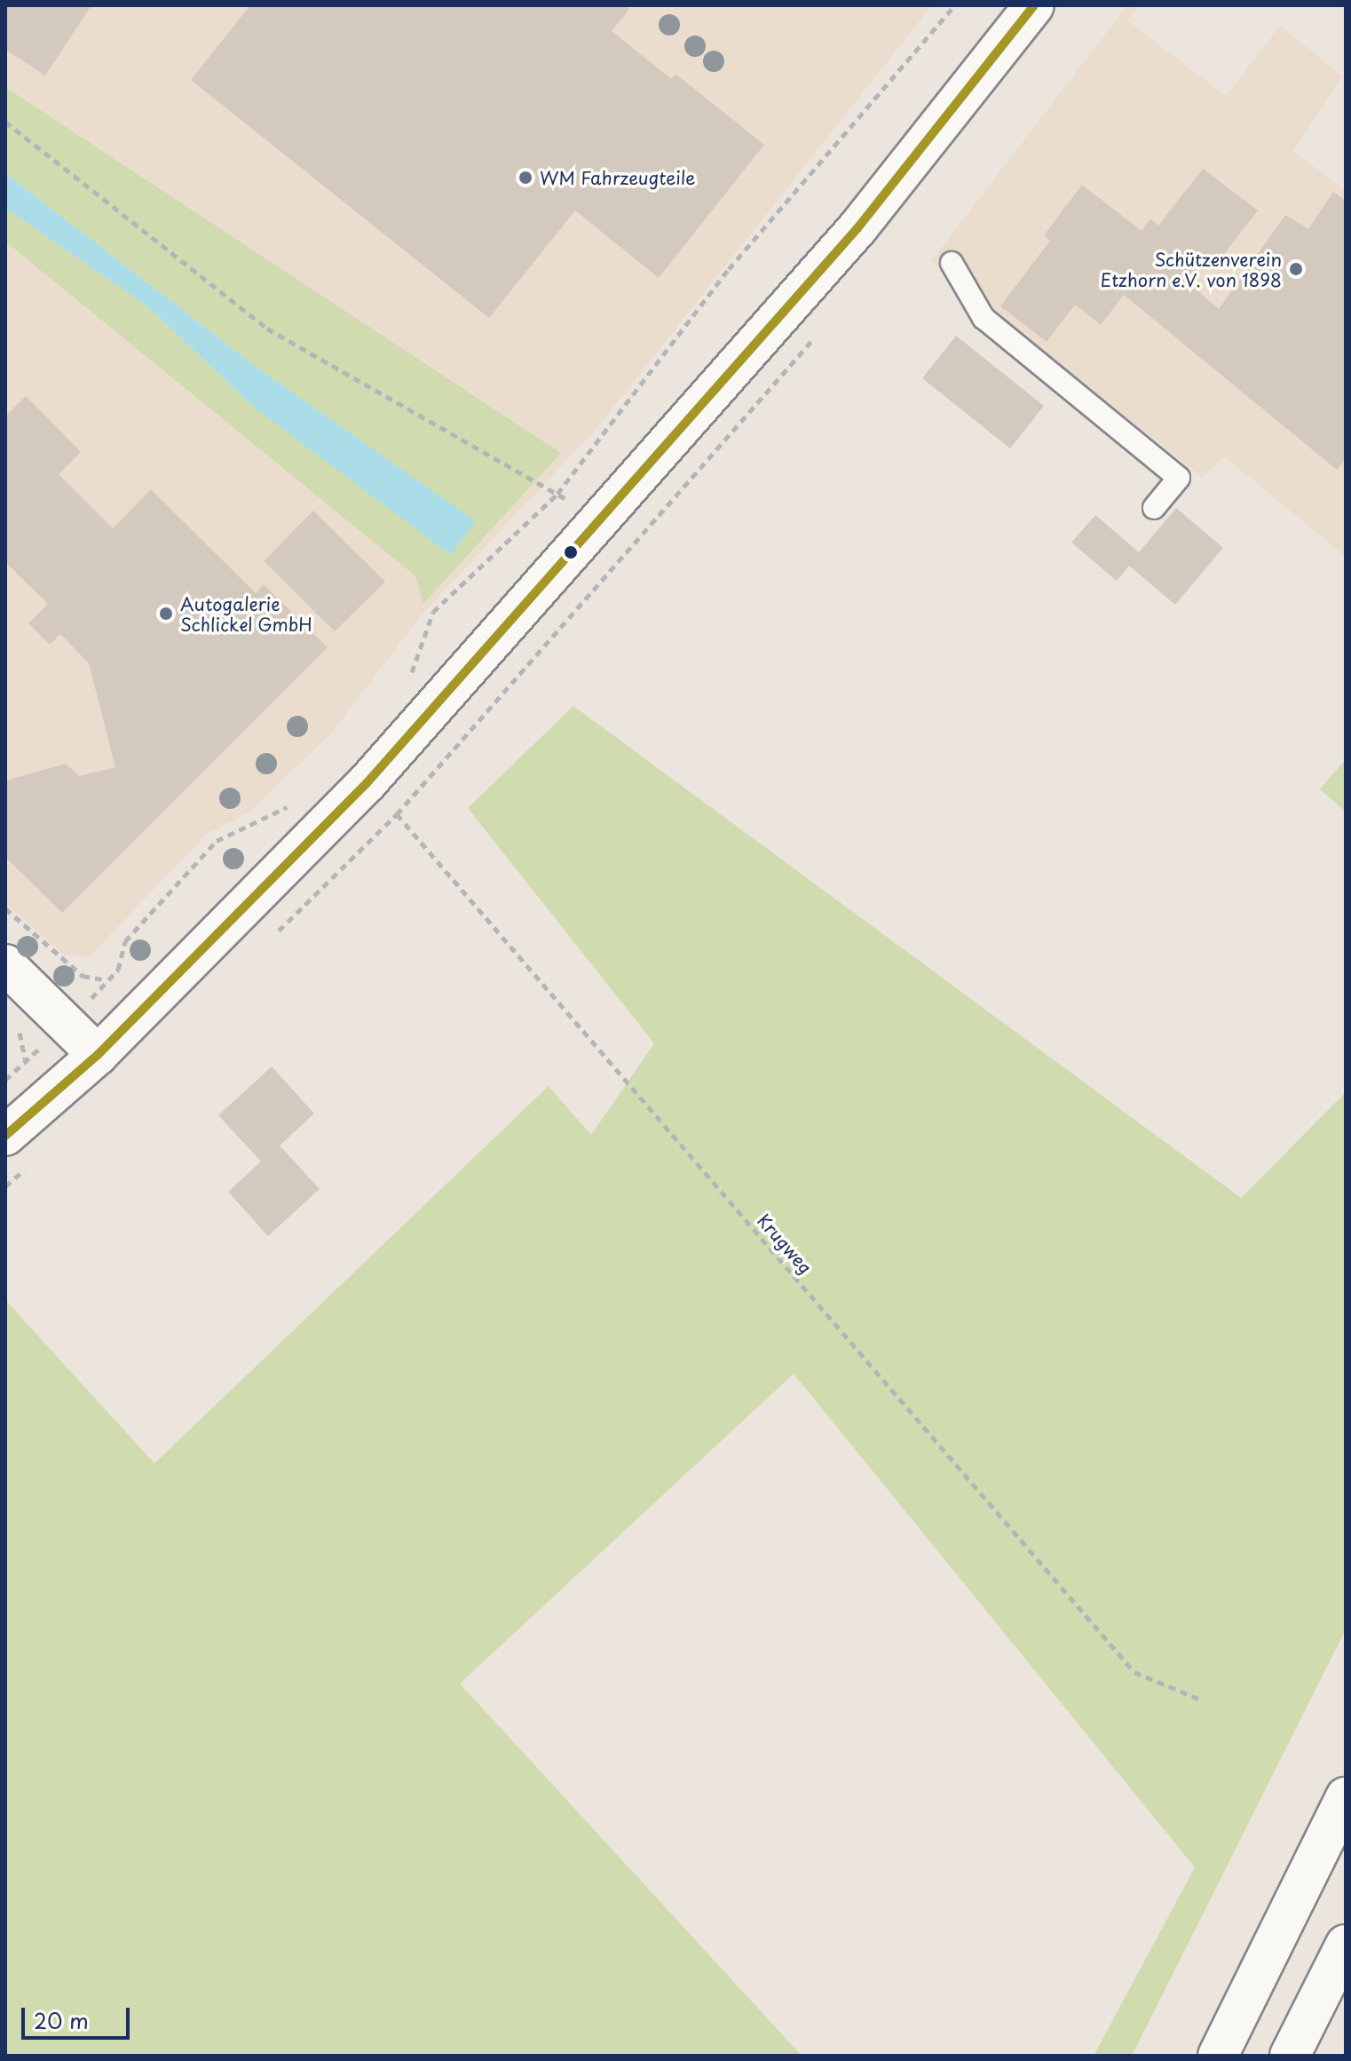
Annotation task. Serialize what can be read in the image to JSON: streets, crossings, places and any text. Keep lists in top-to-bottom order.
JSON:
{
  "streets": {
    "path": ["Krugweg"]
  },
  "places": ["WM Fahrzeugteile", "Schützenverein Etzhorn e.V. von 1898", "Autogalerie Schlickel GmbH"],
  "scale_bar": "20 m"
}
